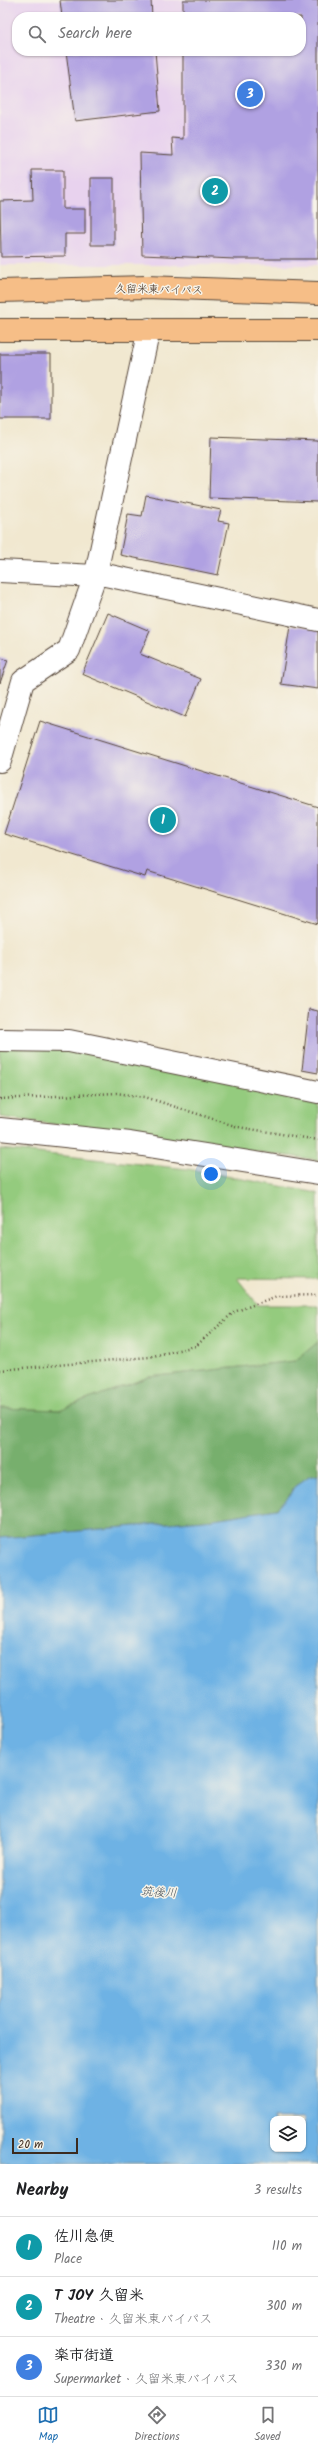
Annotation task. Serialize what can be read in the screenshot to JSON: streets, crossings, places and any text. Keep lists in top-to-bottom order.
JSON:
{
  "streets": {
    "highway": ["久留米東バイパス"]
  },
  "water": ["筑後川"],
  "scale_bar": "20 m",
  "page": {
    "search": "Search here",
    "pins": ["3", "2", "1"],
    "scale": "20 m",
    "heading": ["Nearby", "3 results"],
    "list": [
      {
        "mark": "1",
        "name": "佐川急便",
        "note": "Place",
        "value": "110 m"
      },
      {
        "mark": "2",
        "name": "T JOY 久留米",
        "note": "Theatre · 久留米東バイパス",
        "value": "300 m"
      },
      {
        "mark": "3",
        "name": "楽市街道",
        "note": "Supermarket · 久留米東バイパス",
        "value": "330 m"
      }
    ],
    "nav": ["Map", "Directions", "Saved"]
  }
}
